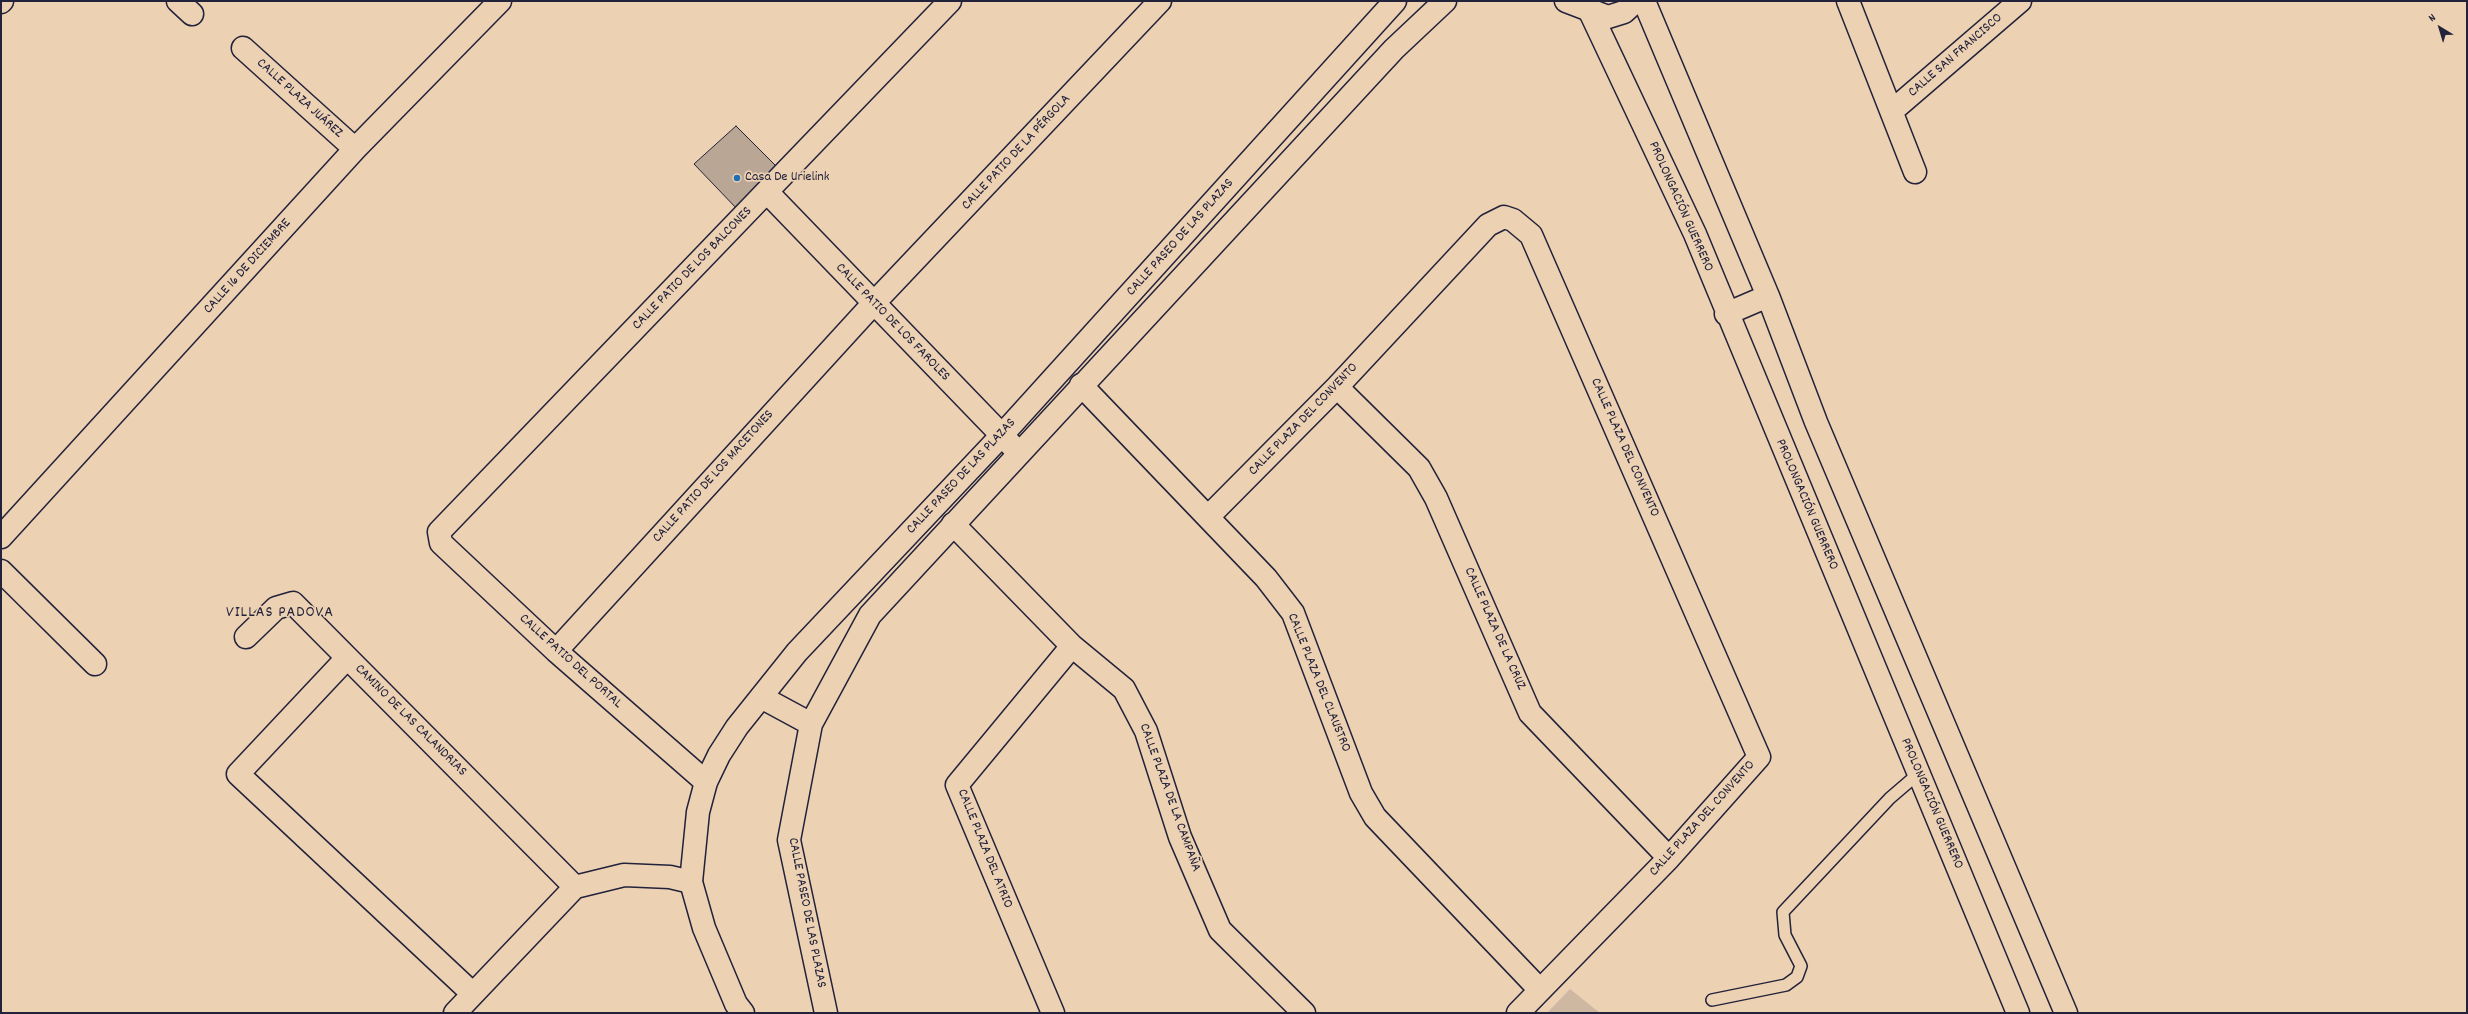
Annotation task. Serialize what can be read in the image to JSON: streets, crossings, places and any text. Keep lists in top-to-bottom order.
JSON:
{
  "streets": {
    "street": [
      "CALLE SAN FRANCISCO",
      "CALLE PLAZA JUÁREZ",
      "CALLE PATIO DE LA PÉRGOLA",
      "PROLONGACIÓN GUERRERO",
      "CALLE PASEO DE LAS PLAZAS",
      "CALLE 16 DE DICIEMBRE",
      "CALLE PATIO DE LOS BALCONES",
      "CALLE PATIO DE LOS FAROLES",
      "CALLE PLAZA DEL CONVENTO",
      "CALLE PATIO DE LOS MACETONES",
      "CALLE PLAZA DE LA CRUZ",
      "CALLE PATIO DEL PORTAL",
      "CALLE PLAZA DEL CLAUSTRO",
      "CAMINO DE LAS CALANDRIAS",
      "CALLE PLAZA DE LA CAMPAÑA",
      "CALLE PLAZA DEL ATRIO"
    ]
  },
  "crossings": [
    ["CALLE PLAZA JUÁREZ", "CALLE 16 DE DICIEMBRE"],
    ["CALLE PATIO DE LA PÉRGOLA", "CALLE PATIO DE LOS FAROLES"],
    ["CALLE PATIO DE LA PÉRGOLA", "CALLE PATIO DE LOS MACETONES"],
    ["CALLE PASEO DE LAS PLAZAS", "CALLE PATIO DE LOS FAROLES"],
    ["CALLE PASEO DE LAS PLAZAS", "CALLE PATIO DEL PORTAL"],
    ["CALLE PASEO DE LAS PLAZAS", "CALLE PLAZA DEL CLAUSTRO"],
    ["CALLE PASEO DE LAS PLAZAS", "CALLE PLAZA DE LA CAMPAÑA"],
    ["CALLE PATIO DE LOS BALCONES", "CALLE PATIO DE LOS FAROLES"],
    ["CALLE PATIO DE LOS BALCONES", "CALLE PATIO DEL PORTAL"],
    ["CALLE PATIO DE LOS FAROLES", "CALLE PATIO DE LOS MACETONES"],
    ["CALLE PLAZA DEL CONVENTO", "CALLE PLAZA DE LA CRUZ"],
    ["CALLE PLAZA DEL CONVENTO", "CALLE PLAZA DEL CLAUSTRO"],
    ["CALLE PATIO DE LOS MACETONES", "CALLE PATIO DEL PORTAL"],
    ["CALLE PLAZA DE LA CAMPAÑA", "CALLE PLAZA DEL ATRIO"]
  ],
  "districts": ["VILLAS PADOVA"],
  "places": ["Casa De Urielink"],
  "north": "top left"
}
